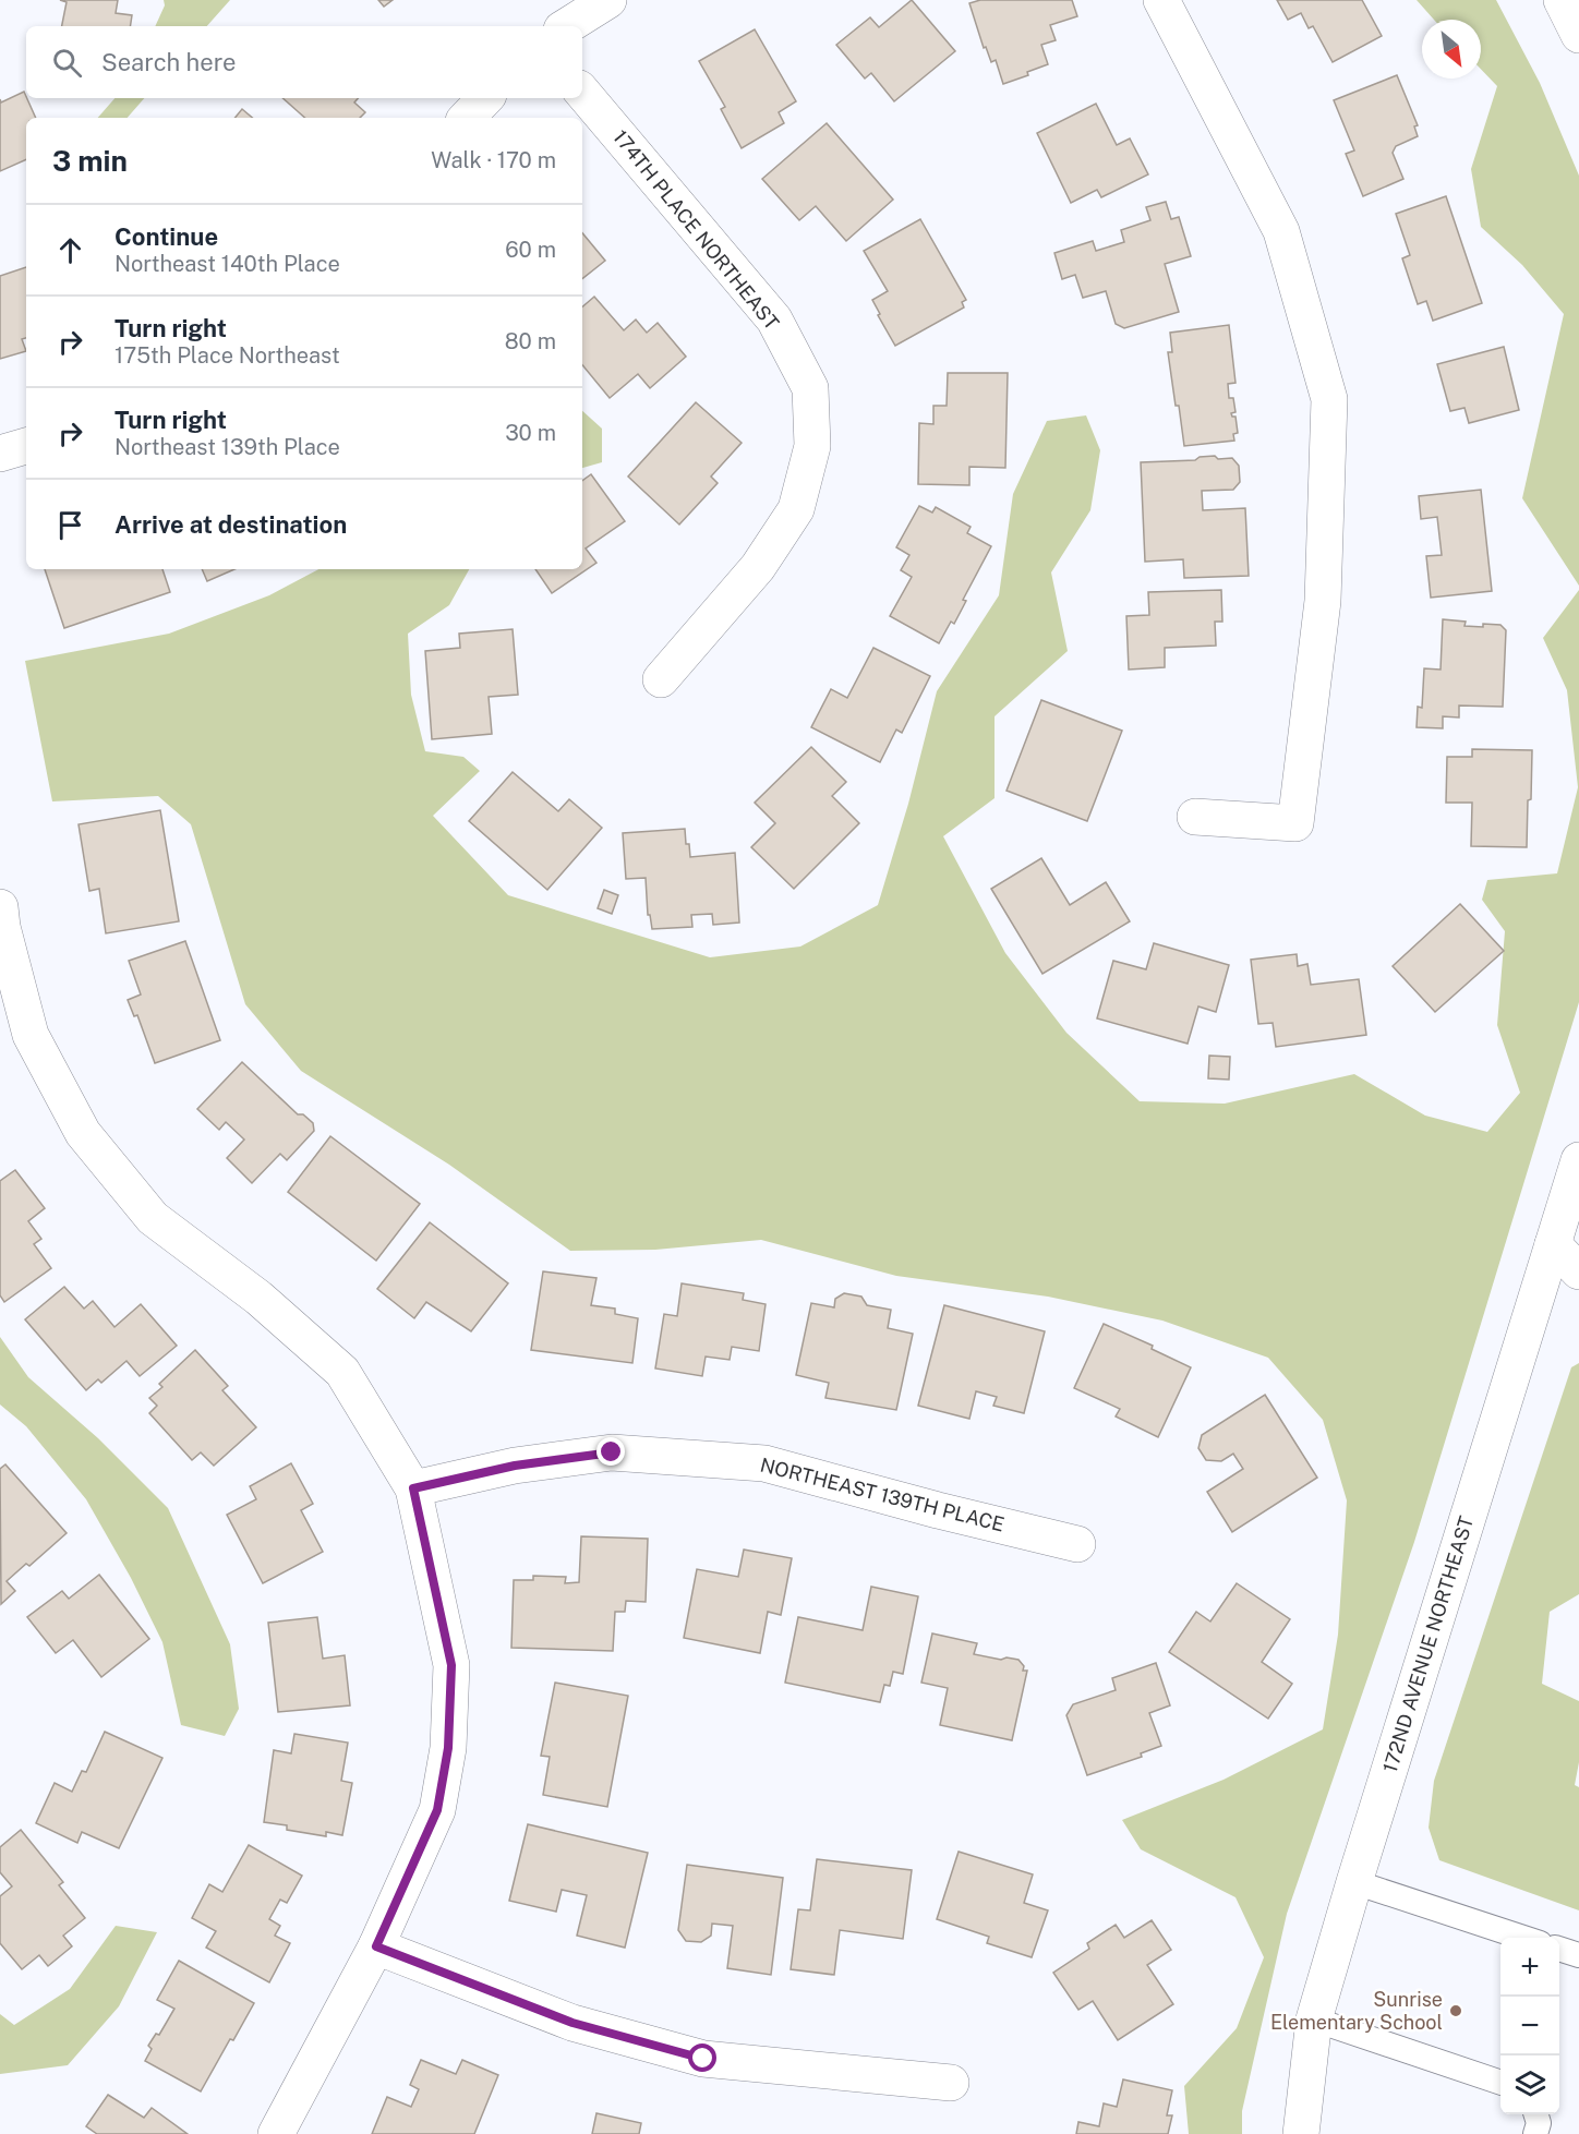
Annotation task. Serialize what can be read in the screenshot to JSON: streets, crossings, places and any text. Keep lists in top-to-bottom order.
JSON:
{
  "streets": {
    "street": ["174TH PLACE NORTHEAST", "NORTHEAST 139TH PLACE", "172ND AVENUE NORTHEAST"]
  },
  "places": ["Sunrise Elementary School"],
  "north": "bottom right",
  "page": {
    "search": "Search here",
    "heading": ["3 min", "Walk · 170 m"],
    "list": [
      ["Continue", "Northeast 140th Place", "60 m"],
      ["Turn right", "175th Place Northeast", "80 m"],
      ["Turn right", "Northeast 139th Place", "30 m"],
      "Arrive at destination"
    ],
    "map_buttons": ["+", "−"]
  }
}
